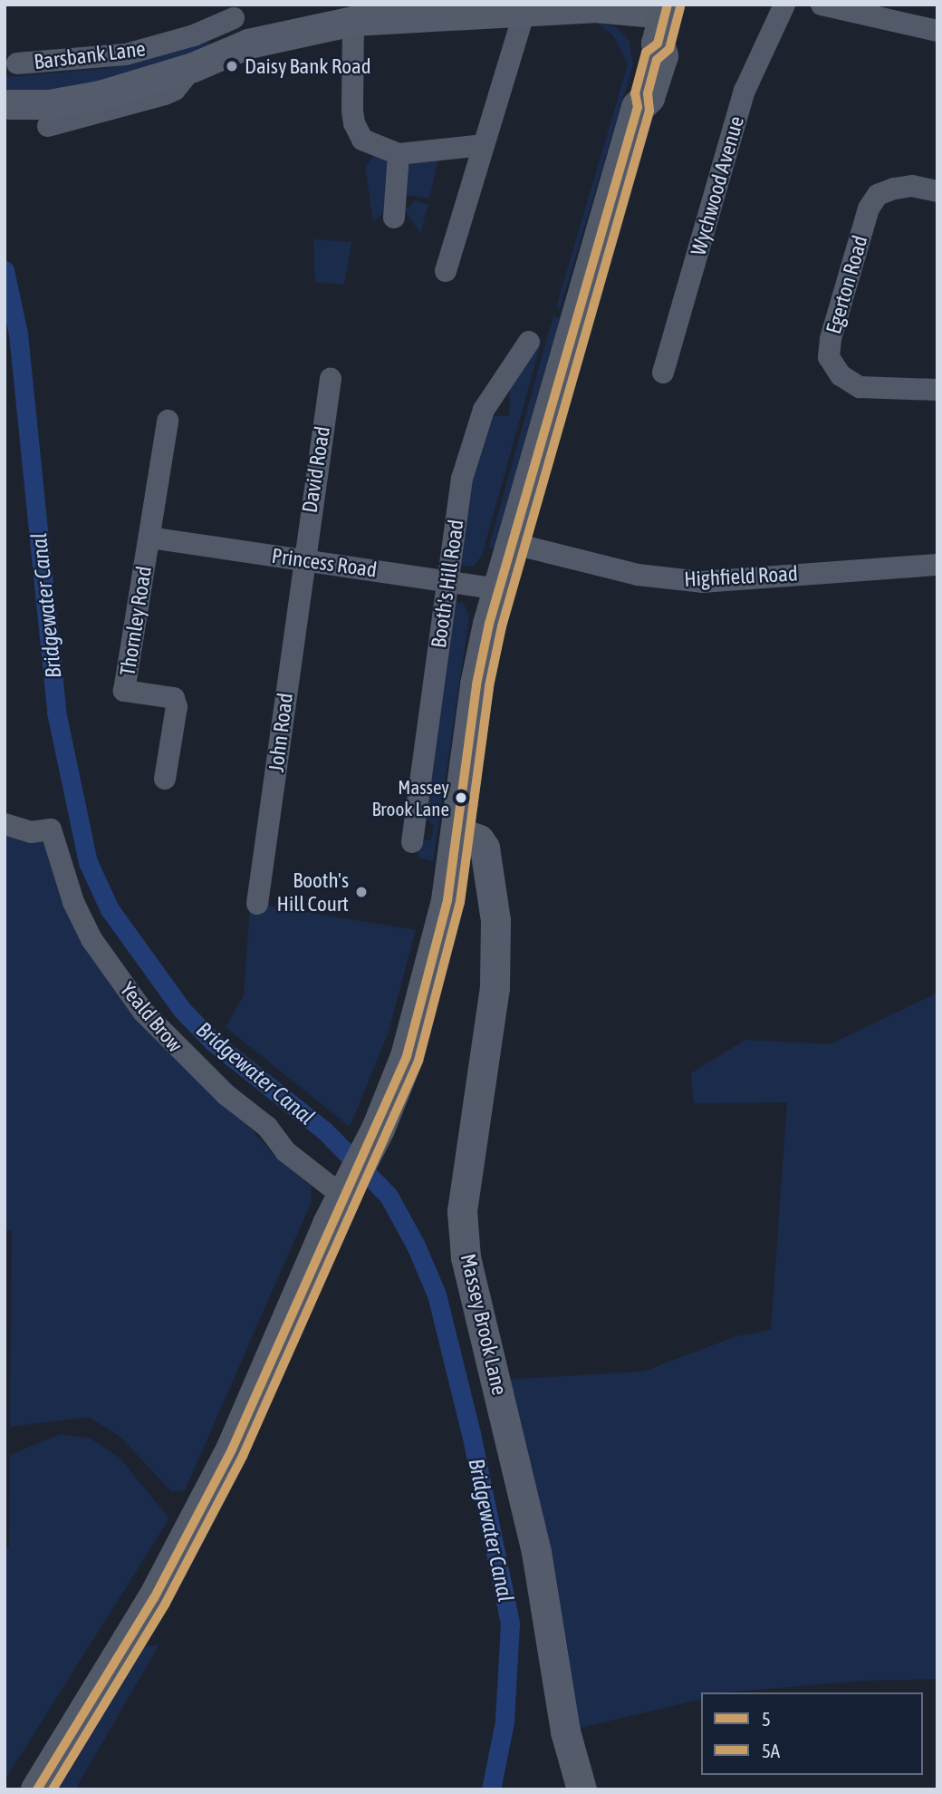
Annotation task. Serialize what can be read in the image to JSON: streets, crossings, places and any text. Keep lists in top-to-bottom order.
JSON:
{
  "streets": {
    "street": [
      "Barsbank Lane",
      "Wychwood Avenue",
      "Egerton Road",
      "David Road",
      "Princess Road",
      "Highfield Road",
      "Booth's Hill Road",
      "Thornley Road",
      "John Road",
      "Yeald Brow",
      "Massey Brook Lane"
    ]
  },
  "crossings": [
    ["David Road", "Princess Road"],
    ["David Road", "John Road"],
    ["Princess Road", "Booth's Hill Road"],
    ["Princess Road", "Thornley Road"],
    ["Princess Road", "John Road"]
  ],
  "water": ["Bridgewater Canal"],
  "places": ["Daisy Bank Road", "Massey Brook Lane", "Booth's Hill Court"],
  "lines": ["transit line 5", "transit line 5A"],
  "legend": ["5", "5A"]
}
